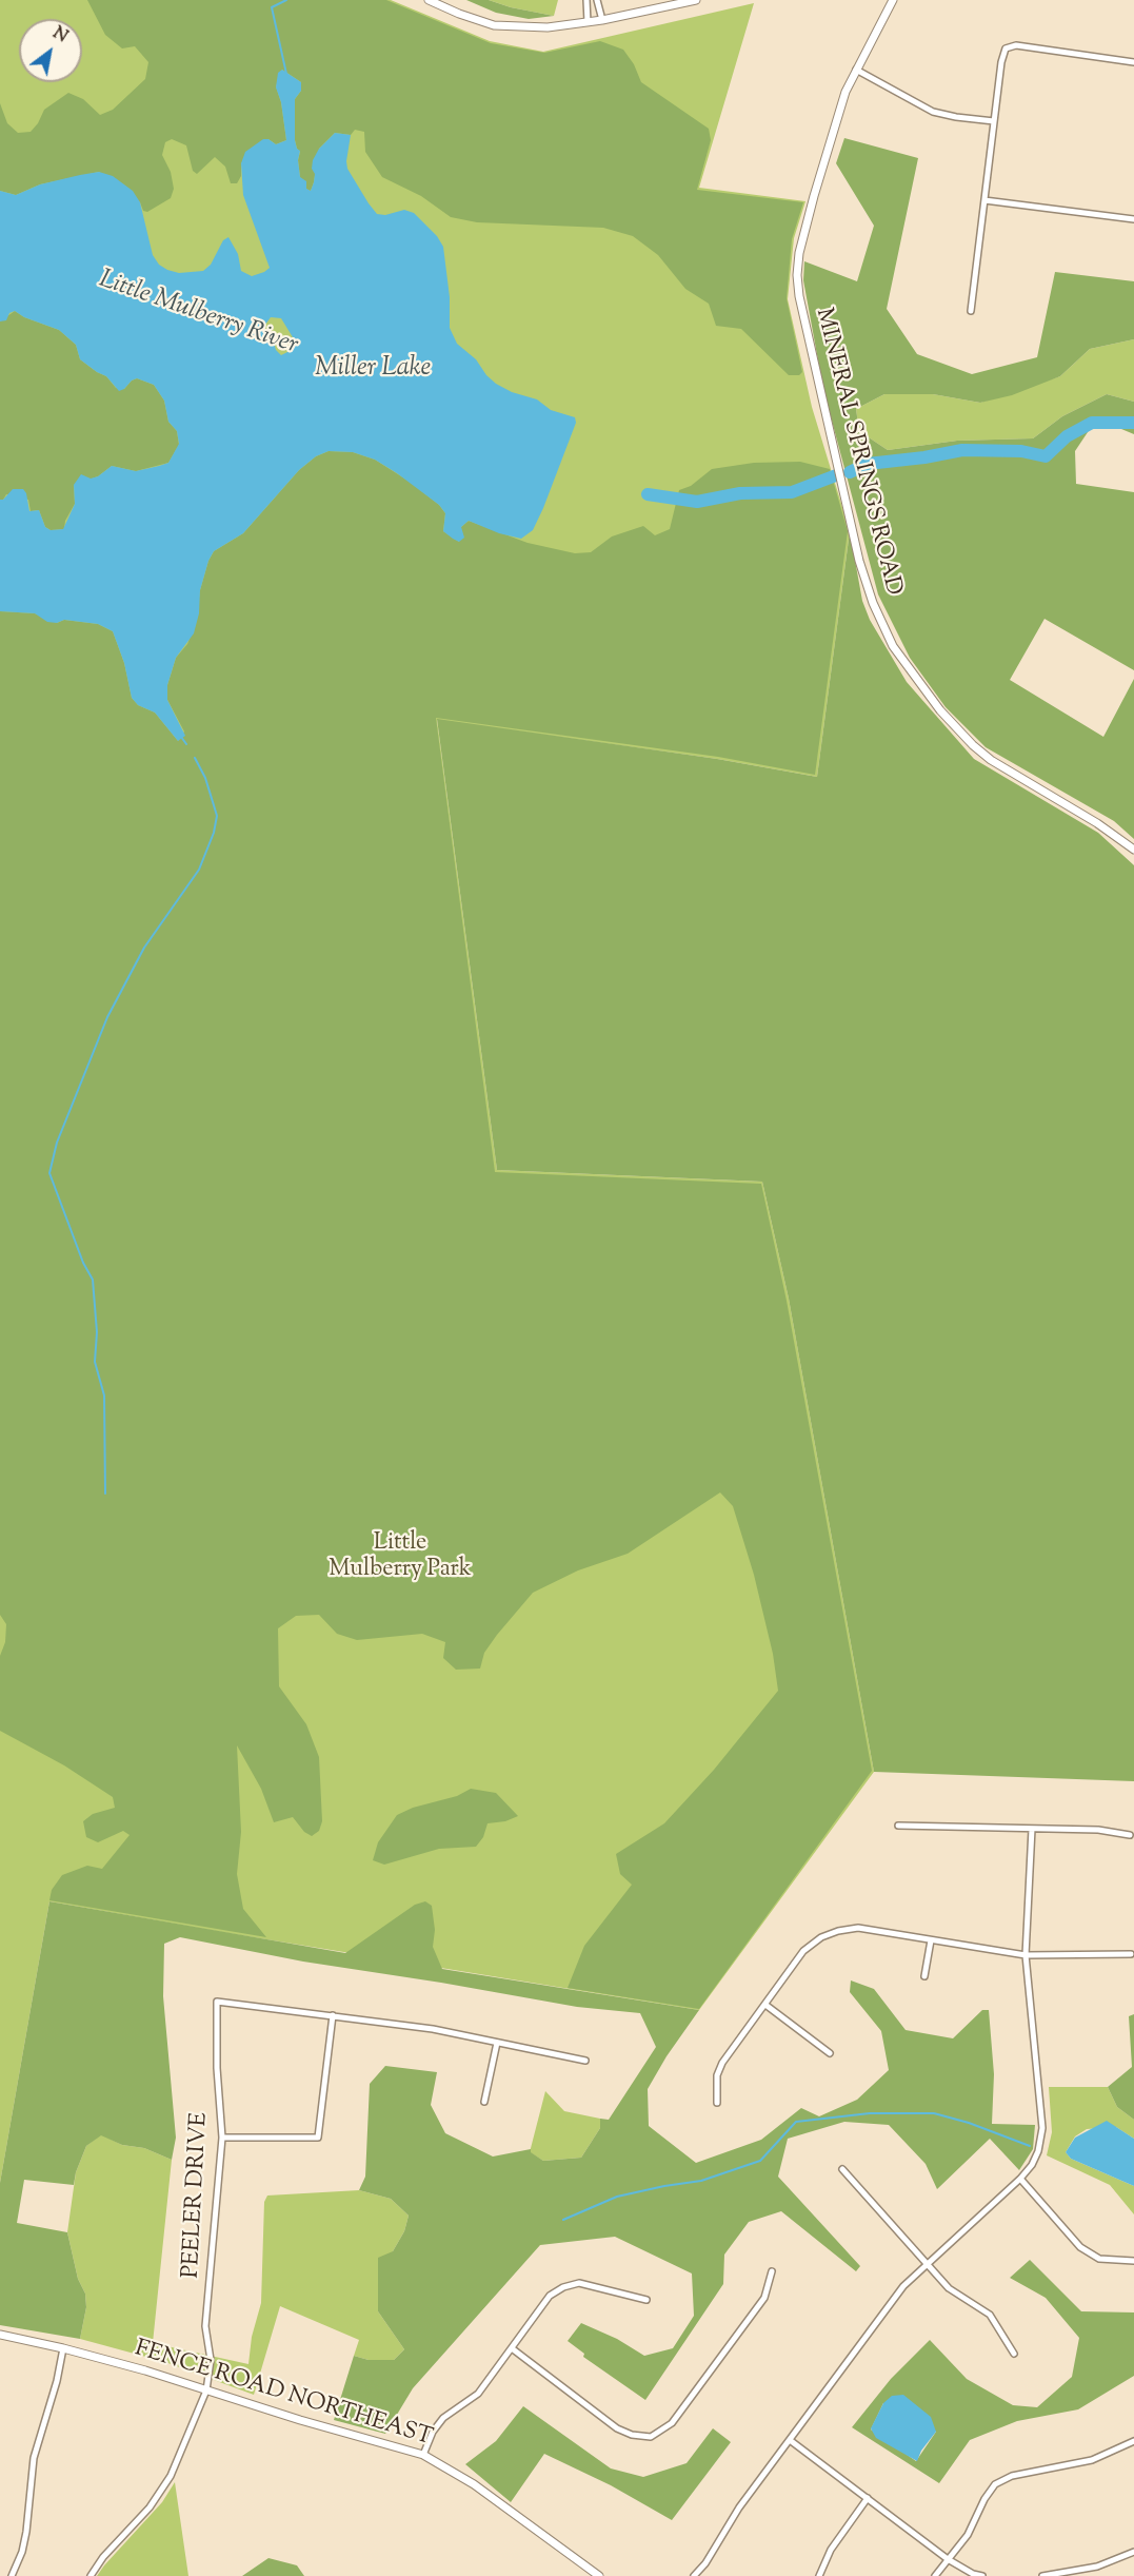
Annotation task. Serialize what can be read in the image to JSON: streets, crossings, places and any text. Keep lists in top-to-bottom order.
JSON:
{
  "streets": {
    "street": ["MINERAL SPRINGS ROAD", "PEELER DRIVE", "FENCE ROAD NORTHEAST"]
  },
  "crossings": [
    ["PEELER DRIVE", "FENCE ROAD NORTHEAST"]
  ],
  "water": ["Little Mulberry River", "Miller Lake"],
  "parks": ["Little Mulberry Park"],
  "north": "top right"
}
